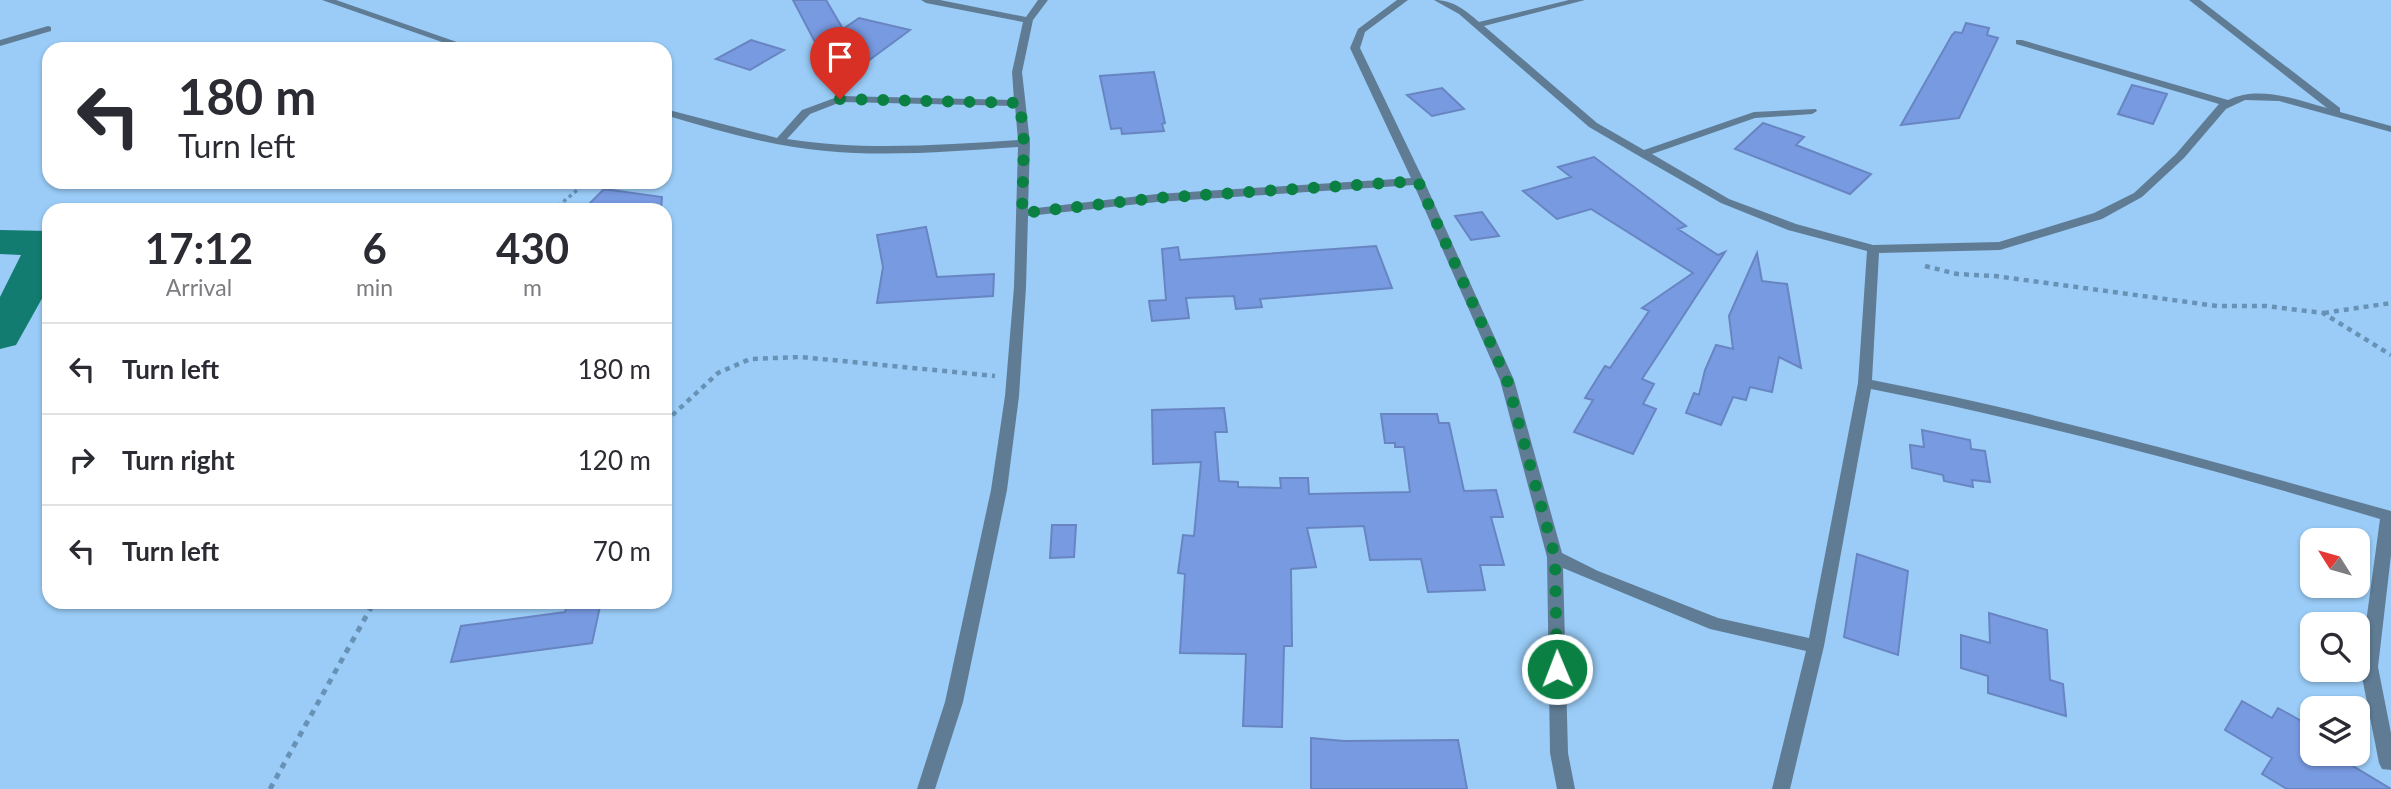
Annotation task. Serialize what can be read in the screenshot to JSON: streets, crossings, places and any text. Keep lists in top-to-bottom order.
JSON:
{
  "north": "top left",
  "page": {
    "turn": ["180 m", "Turn left"],
    "eta": [
      "17:12",
      "Arrival",
      "6",
      "min",
      "430",
      "m"
    ],
    "list": [
      {
        "name": "Turn left",
        "value": "180 m"
      },
      {
        "name": "Turn right",
        "value": "120 m"
      },
      {
        "name": "Turn left",
        "value": "70 m"
      }
    ]
  }
}
